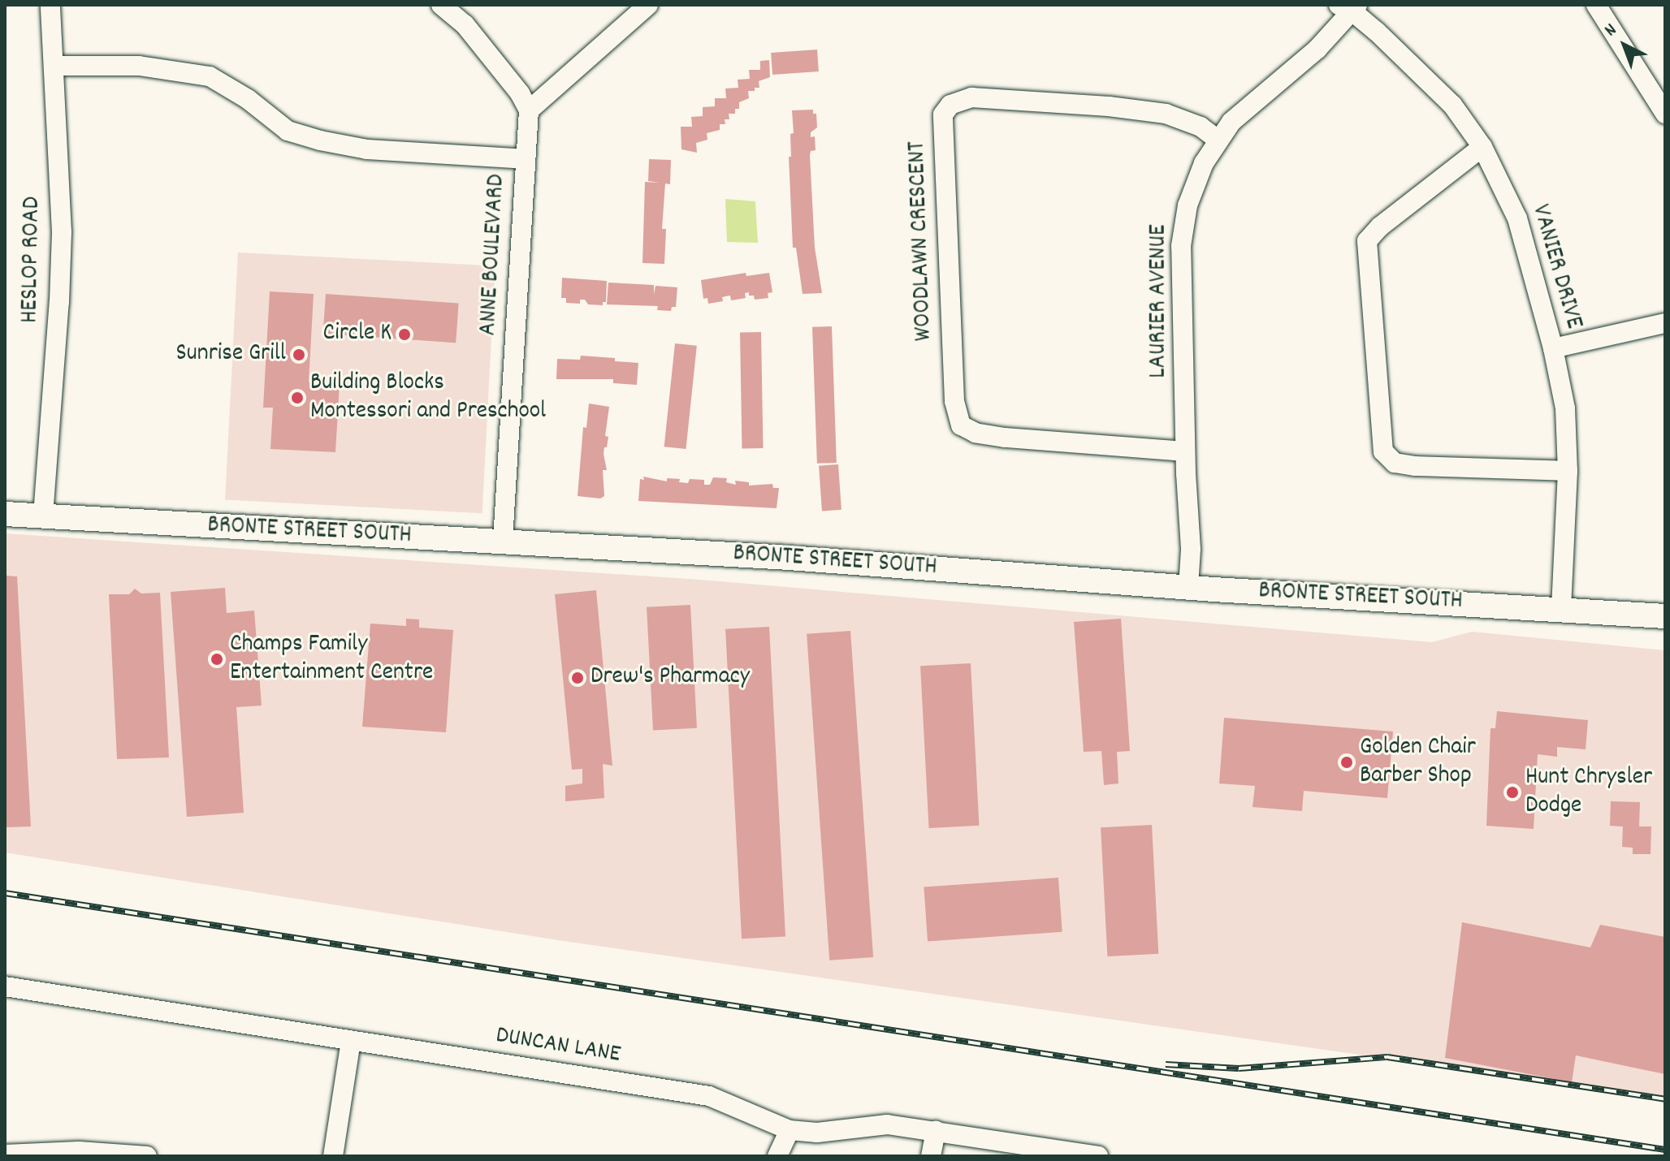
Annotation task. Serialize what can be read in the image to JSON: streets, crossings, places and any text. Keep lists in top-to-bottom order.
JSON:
{
  "streets": {
    "main road": ["BRONTE STREET SOUTH"],
    "street": [
      "WOODLAWN CRESCENT",
      "ANNE BOULEVARD",
      "HESLOP ROAD",
      "VANIER DRIVE",
      "LAURIER AVENUE",
      "DUNCAN LANE"
    ]
  },
  "crossings": [
    ["WOODLAWN CRESCENT", "LAURIER AVENUE"],
    ["ANNE BOULEVARD", "BRONTE STREET SOUTH"],
    ["HESLOP ROAD", "BRONTE STREET SOUTH"],
    ["VANIER DRIVE", "LAURIER AVENUE"],
    ["VANIER DRIVE", "BRONTE STREET SOUTH"],
    ["LAURIER AVENUE", "BRONTE STREET SOUTH"]
  ],
  "places": [
    "Circle K",
    "Sunrise Grill",
    "Building Blocks Montessori and Preschool",
    "Champs Family Entertainment Centre",
    "Drew's Pharmacy",
    "Golden Chair Barber Shop",
    "Hunt Chrysler Dodge"
  ],
  "north": "top left"
}
